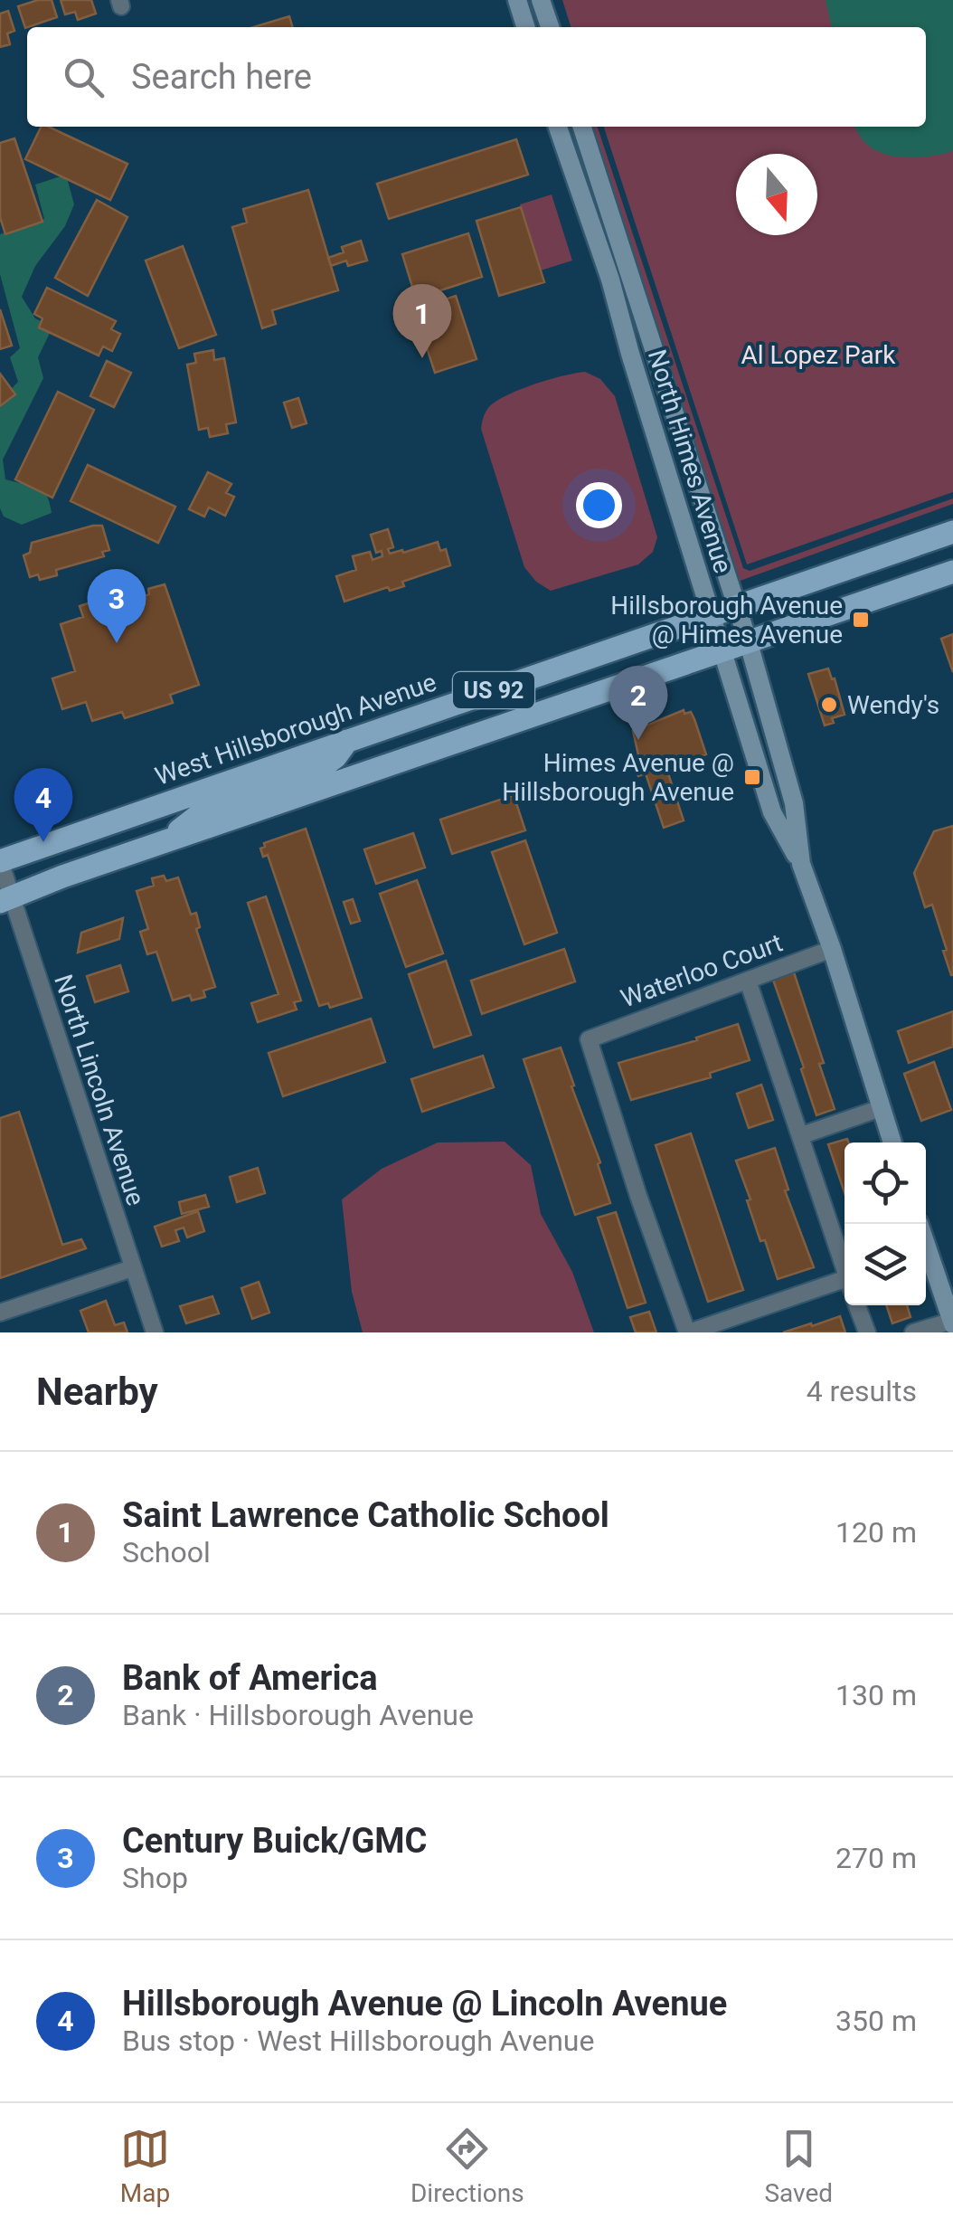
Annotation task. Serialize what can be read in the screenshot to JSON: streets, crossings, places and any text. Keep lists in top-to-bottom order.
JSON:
{
  "streets": {
    "main road": ["US 92", "West Hillsborough Avenue"],
    "street": ["North Himes Avenue", "Waterloo Court", "North Lincoln Avenue"]
  },
  "crossings": [
    ["North Himes Avenue", "US 92"],
    ["North Himes Avenue", "West Hillsborough Avenue"],
    ["North Himes Avenue", "Waterloo Court"],
    ["US 92", "West Hillsborough Avenue"],
    ["US 92", "North Lincoln Avenue"],
    ["West Hillsborough Avenue", "North Lincoln Avenue"]
  ],
  "parks": ["Al Lopez Park"],
  "places": {
    "transit": ["Hillsborough Avenue @ Himes Avenue", "Himes Avenue @ Hillsborough Avenue"],
    "other": ["Wendy's"]
  },
  "north": "bottom",
  "page": {
    "search": "Search here",
    "pins": [
      "1",
      "3",
      "2",
      "4"
    ],
    "heading": ["Nearby", "4 results"],
    "list": [
      {
        "mark": "1",
        "name": "Saint Lawrence Catholic School",
        "note": "School",
        "value": "120 m"
      },
      {
        "mark": "2",
        "name": "Bank of America",
        "note": "Bank · Hillsborough Avenue",
        "value": "130 m"
      },
      {
        "mark": "3",
        "name": "Century Buick/GMC",
        "note": "Shop",
        "value": "270 m"
      },
      {
        "mark": "4",
        "name": "Hillsborough Avenue @ Lincoln Avenue",
        "note": "Bus stop · West Hillsborough Avenue",
        "value": "350 m"
      }
    ],
    "nav": ["Map", "Directions", "Saved"]
  }
}
